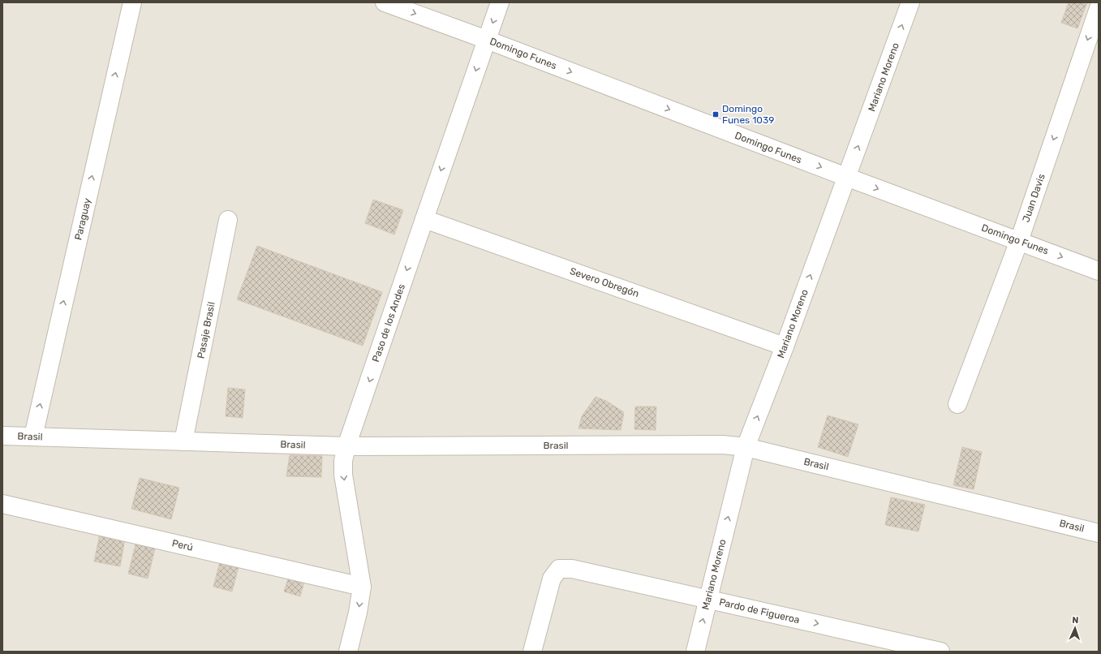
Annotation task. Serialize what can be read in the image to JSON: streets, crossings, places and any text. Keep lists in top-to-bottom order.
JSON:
{
  "streets": {
    "street": [
      "Domingo Funes",
      "Mariano Moreno",
      "Juan Davis",
      "Paraguay",
      "Severo Obregón",
      "Paso de los Andes",
      "Pasaje Brasil",
      "Brasil",
      "Perú",
      "Pardo de Figueroa"
    ]
  },
  "crossings": [
    ["Domingo Funes", "Mariano Moreno"],
    ["Domingo Funes", "Juan Davis"],
    ["Domingo Funes", "Paso de los Andes"],
    ["Mariano Moreno", "Severo Obregón"],
    ["Mariano Moreno", "Brasil"],
    ["Mariano Moreno", "Pardo de Figueroa"],
    ["Paraguay", "Brasil"],
    ["Severo Obregón", "Paso de los Andes"],
    ["Paso de los Andes", "Brasil"],
    ["Paso de los Andes", "Perú"],
    ["Pasaje Brasil", "Brasil"]
  ],
  "one_way": [
    "Domingo Funes",
    "Mariano Moreno",
    "Juan Davis",
    "Paraguay",
    "Paso de los Andes",
    "Pardo de Figueroa"
  ],
  "places": {
    "transit": ["Domingo Funes 1039"]
  },
  "north": "top"
}
